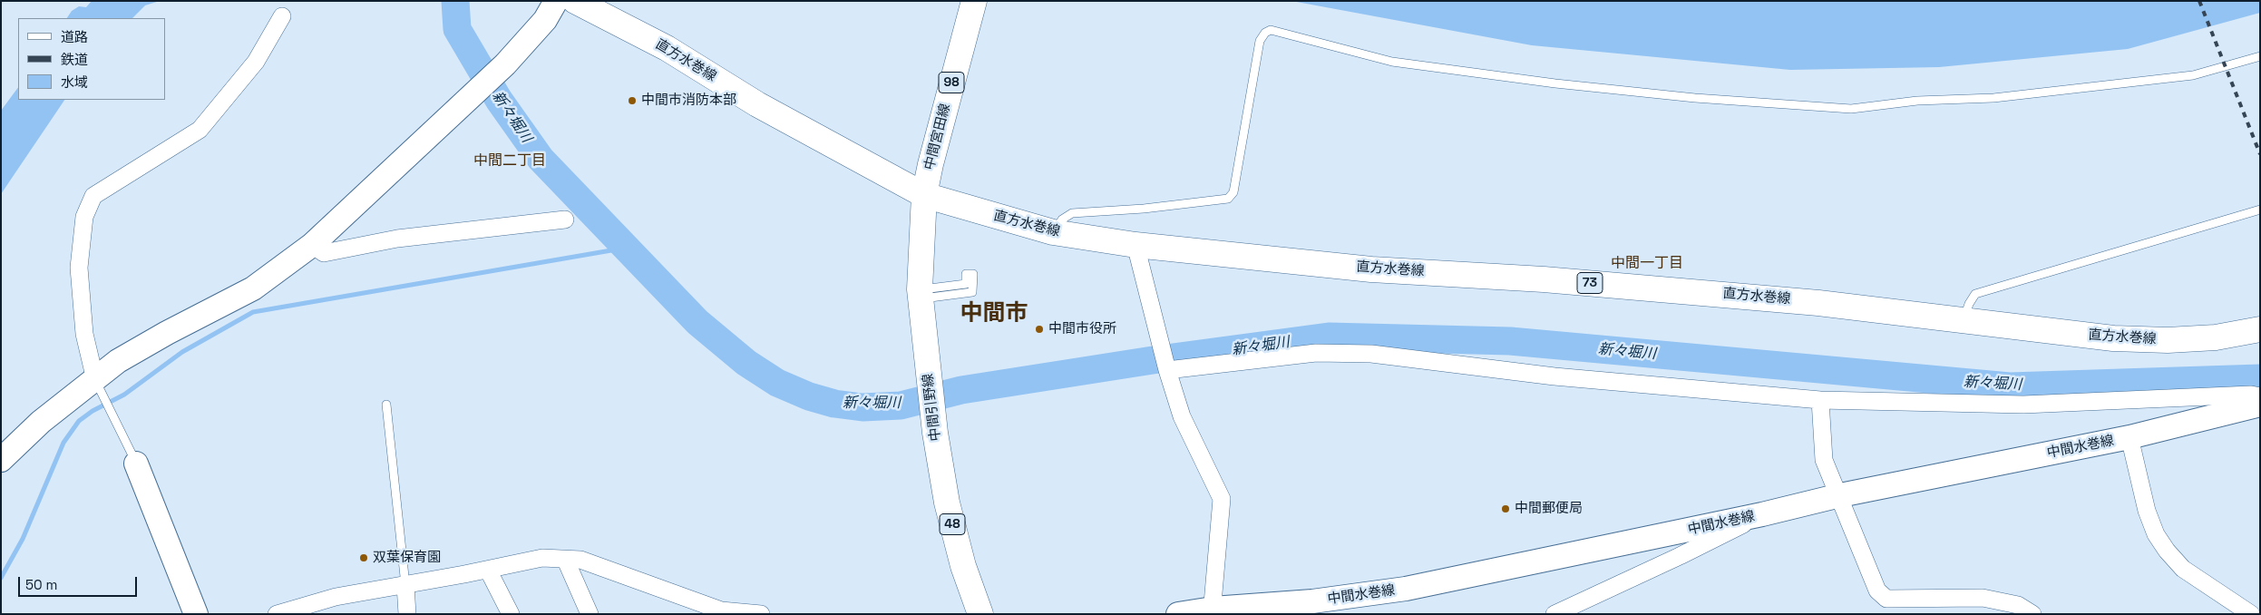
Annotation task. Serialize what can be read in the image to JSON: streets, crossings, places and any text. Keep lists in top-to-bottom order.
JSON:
{
  "streets": {
    "main road": [
      "直方水巻線",
      "98",
      "中間宮田線",
      "73",
      "中間引野線",
      "中間水巻線",
      "48"
    ]
  },
  "crossings": [
    ["直方水巻線", "中間宮田線"],
    ["直方水巻線", "中間引野線"],
    ["中間宮田線", "中間引野線"]
  ],
  "districts": ["中間二丁目", "中間一丁目", "中間市"],
  "water": ["新々堀川"],
  "places": [
    "中間市消防本部",
    "中間市役所",
    "中間郵便局",
    "双葉保育園"
  ],
  "legend": ["道路", "鉄道", "水域"],
  "scale_bar": "50 m"
}
